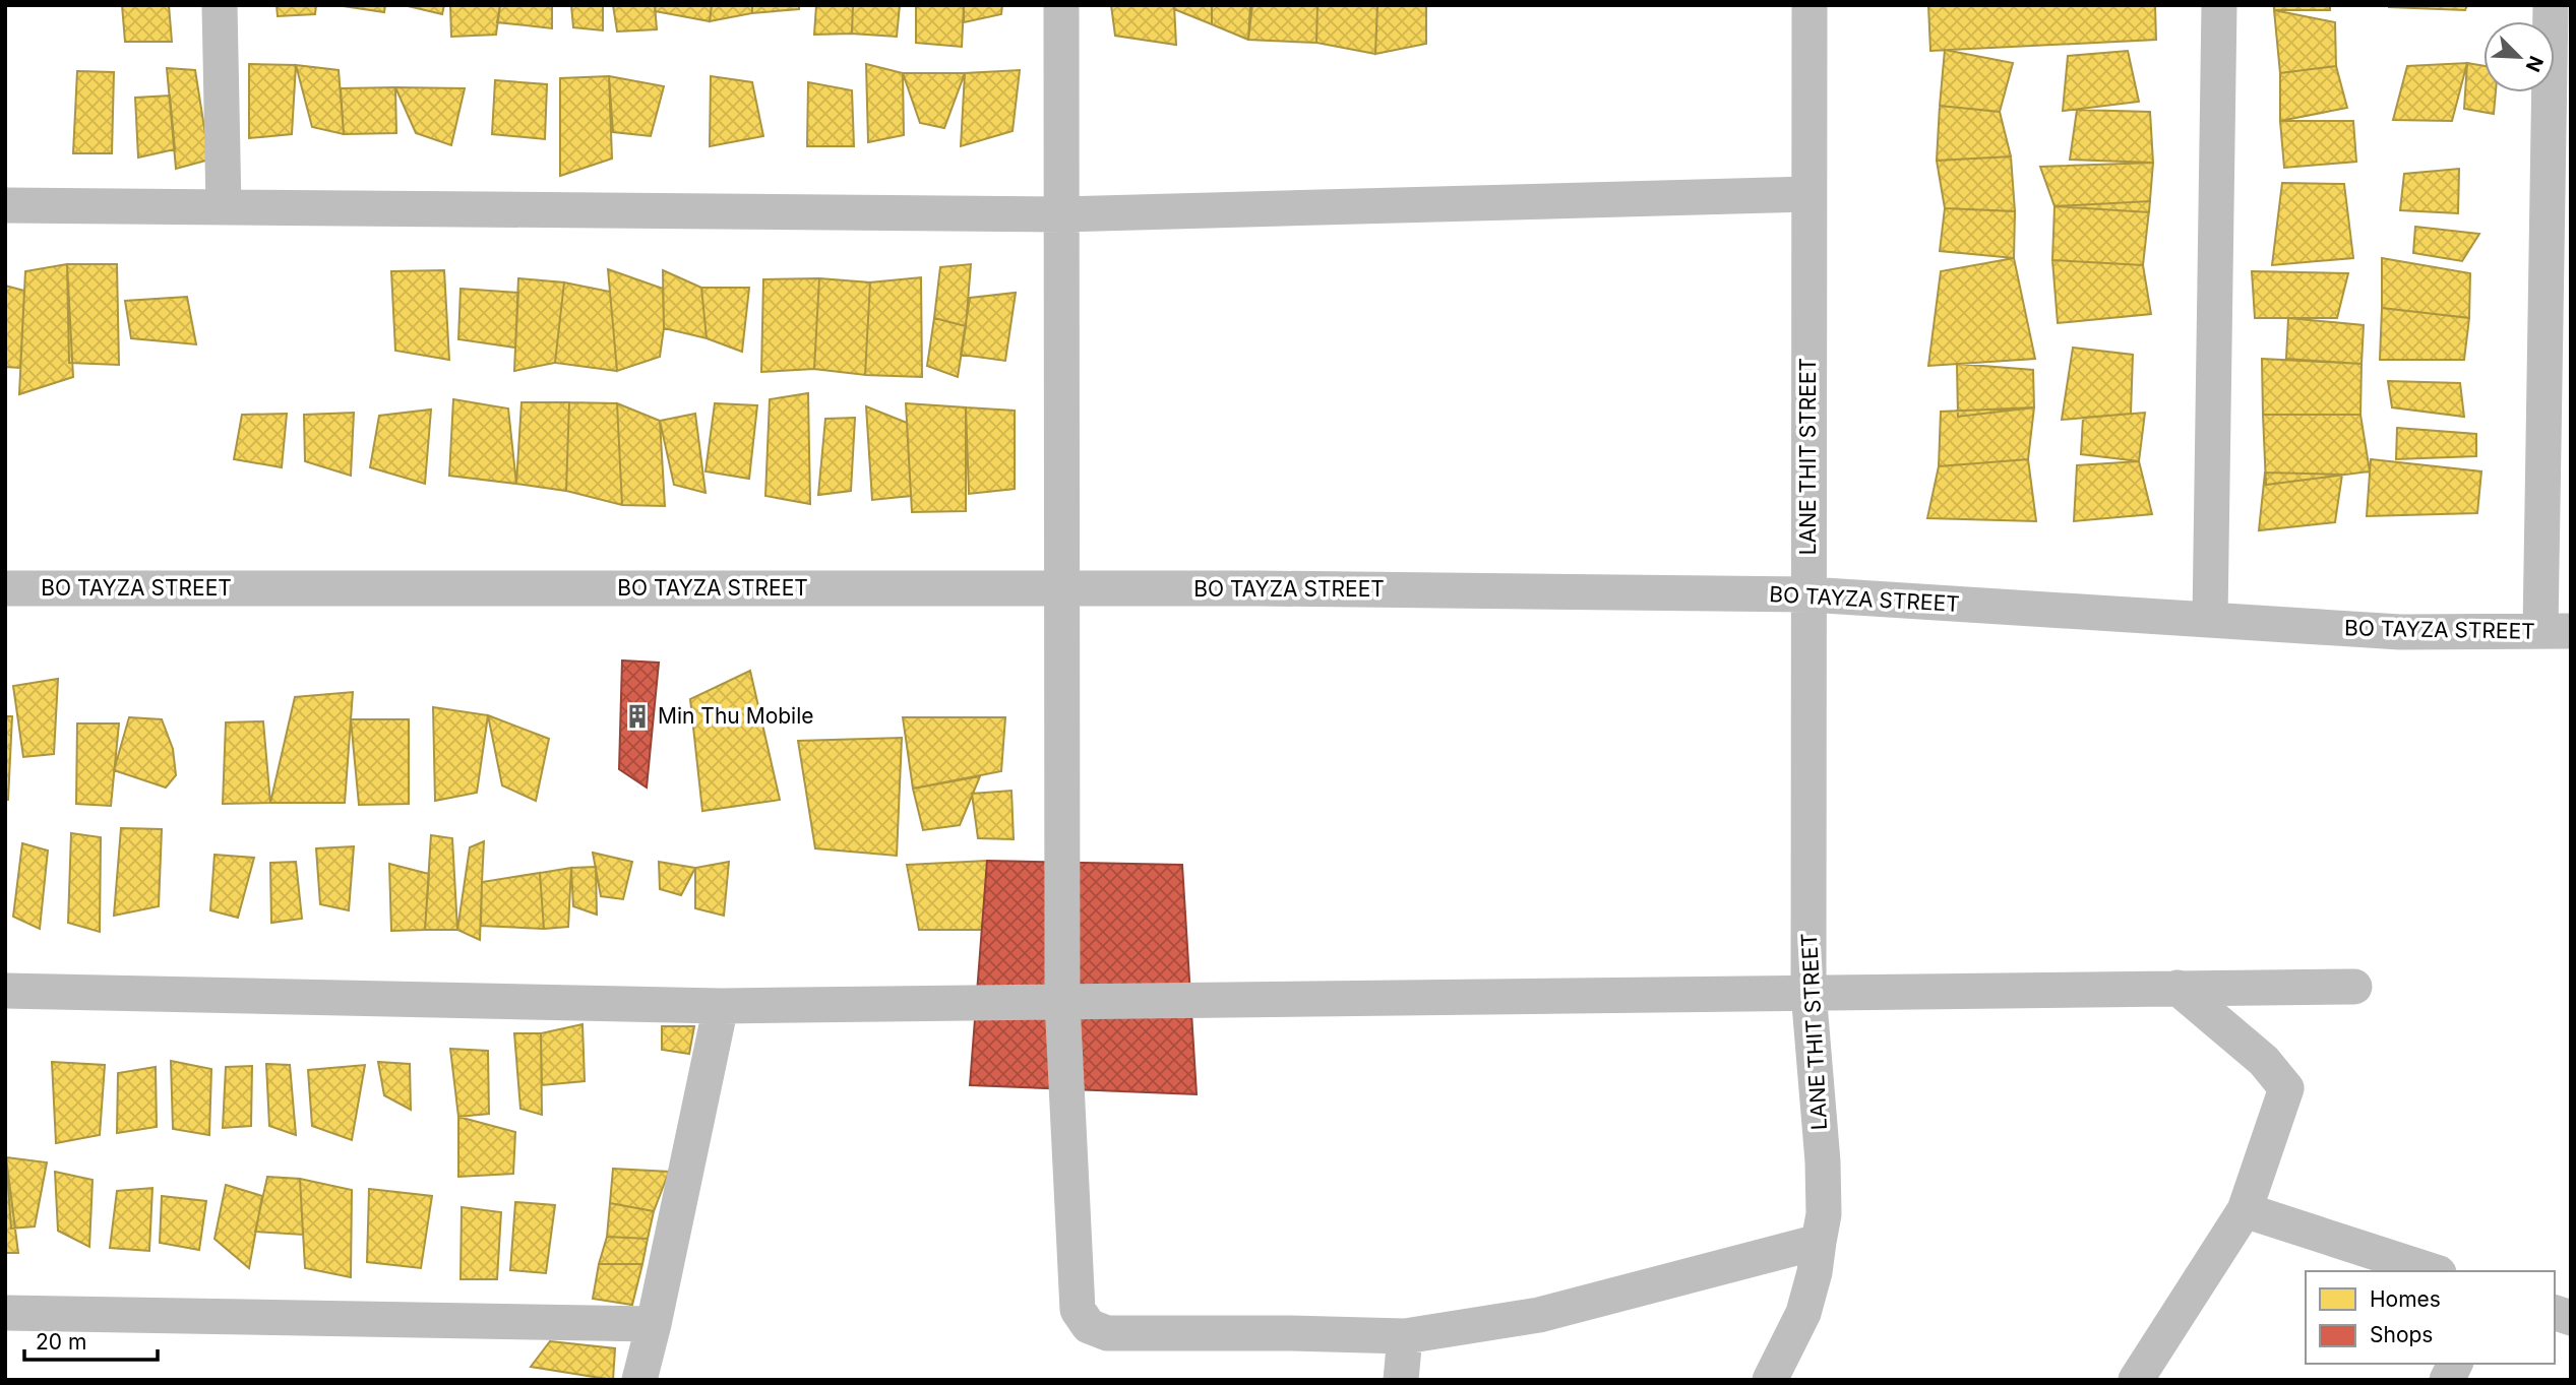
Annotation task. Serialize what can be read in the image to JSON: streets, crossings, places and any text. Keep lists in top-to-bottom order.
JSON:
{
  "streets": {
    "street": ["LANE THIT STREET", "BO TAYZA STREET"]
  },
  "crossings": [
    ["LANE THIT STREET", "BO TAYZA STREET"]
  ],
  "places": {
    "building": ["Min Thu Mobile"]
  },
  "legend": ["Homes", "Shops"],
  "scale_bar": "20 m",
  "north": "bottom right"
}
